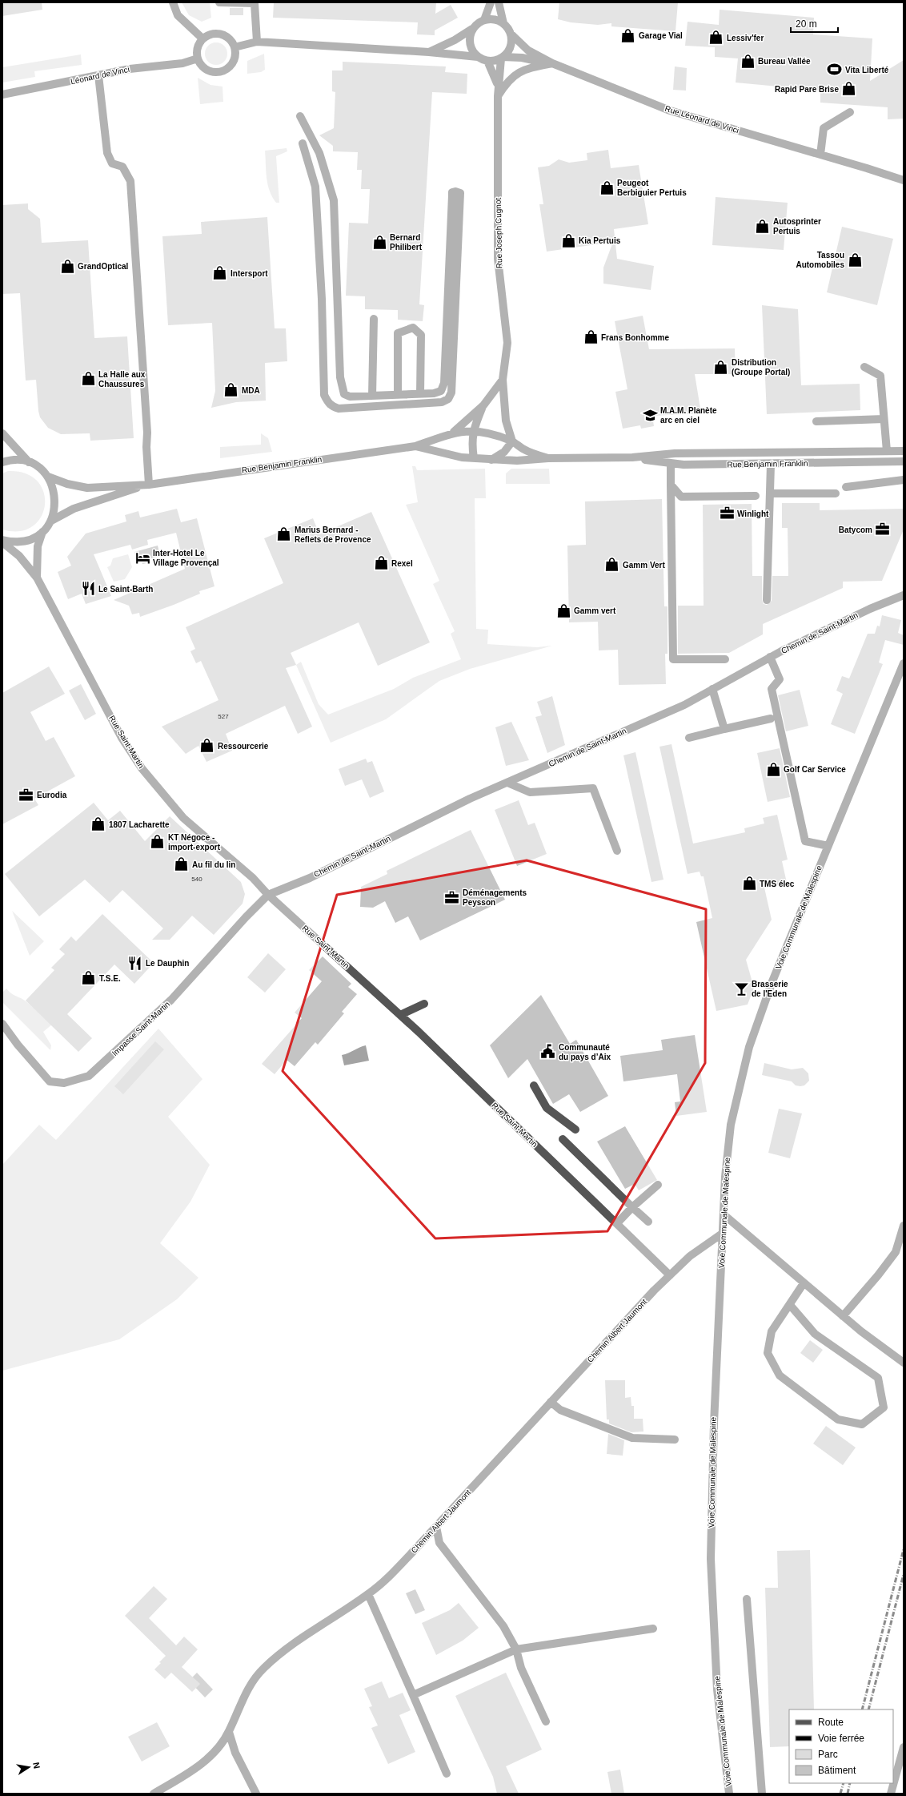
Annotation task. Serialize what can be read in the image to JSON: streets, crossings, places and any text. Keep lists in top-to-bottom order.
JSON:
{
  "streets": {
    "street": [
      "Léonard de Vinci",
      "Rue Léonard de Vinci",
      "Rue Joseph Cugnot",
      "Rue Benjamin Franklin",
      "Chemin de Saint-Martin",
      "Rue Saint-Martin",
      "Voie Communale de Malespine",
      "Impasse Saint-Martin",
      "Chemin Albert Jaumont"
    ]
  },
  "crossings": [
    ["Rue Léonard de Vinci", "Rue Joseph Cugnot"],
    ["Chemin de Saint-Martin", "Rue Saint-Martin"],
    ["Chemin de Saint-Martin", "Impasse Saint-Martin"],
    ["Rue Saint-Martin", "Impasse Saint-Martin"],
    ["Rue Saint-Martin", "Chemin Albert Jaumont"],
    ["Voie Communale de Malespine", "Chemin Albert Jaumont"]
  ],
  "places": {
    "shop": [
      "Garage Vial",
      "Lessiv'fer",
      "Bureau Vallée",
      "Rapid Pare Brise",
      "Peugeot Berbiguier Pertuis",
      "Autosprinter Pertuis",
      "Kia Pertuis",
      "Bernard Philibert",
      "Tassou Automobiles",
      "GrandOptical",
      "Intersport",
      "Frans Bonhomme",
      "Distribution (Groupe Portal)",
      "La Halle aux Chaussures",
      "MDA",
      "Marius Bernard - Reflets de Provence",
      "Rexel",
      "Gamm Vert",
      "Gamm vert",
      "Ressourcerie",
      "Golf Car Service",
      "1807 Lacharette",
      "KT Négoce - import-export",
      "Au fil du lin",
      "TMS élec",
      "T.S.E."
    ],
    "sports": ["Vita Liberté"],
    "school or university": ["M.A.M. Planète arc en ciel"],
    "office": [
      "Winlight",
      "Batycom",
      "Eurodia",
      "Déménagements Peysson"
    ],
    "hotel": ["Inter-Hotel Le Village Provençal"],
    "restaurant": ["Le Saint-Barth", "Le Dauphin"],
    "bar": ["Brasserie de l'Eden"],
    "public building": ["Communauté du pays d’Aix"]
  },
  "house_numbers": ["527", "540"],
  "legend": [
    "Route",
    "Voie ferrée",
    "Parc",
    "Bâtiment"
  ],
  "scale_bar": "20 m",
  "north": "right"
}
